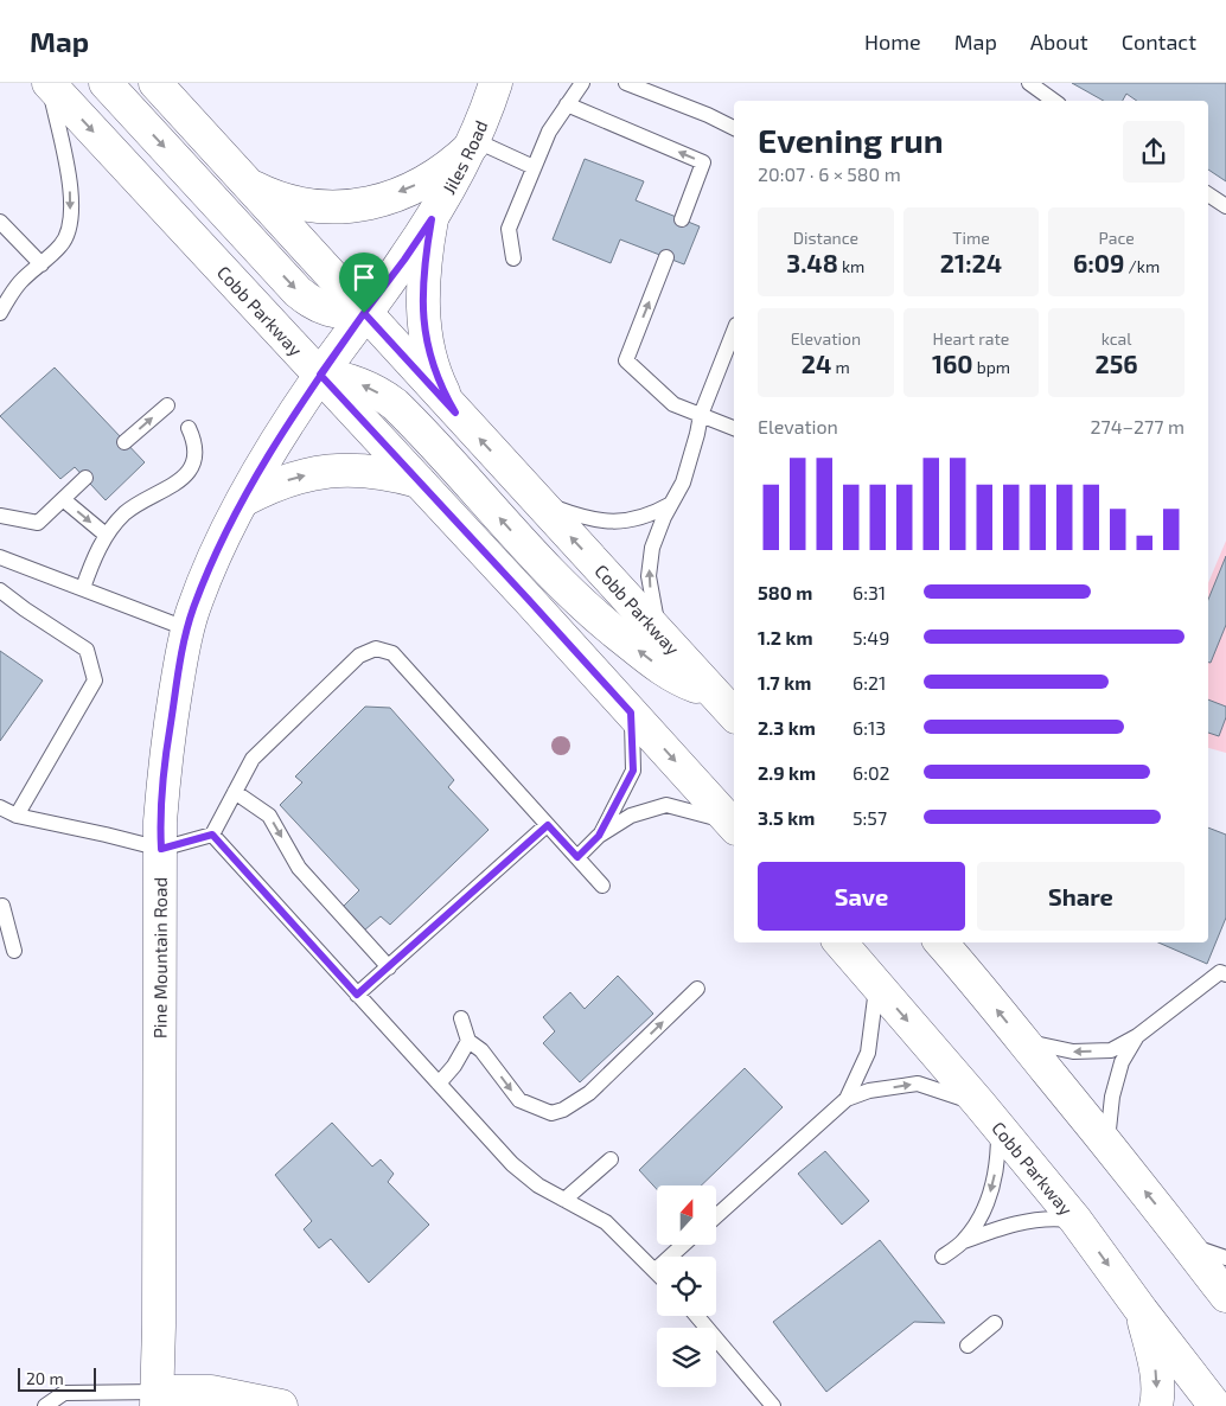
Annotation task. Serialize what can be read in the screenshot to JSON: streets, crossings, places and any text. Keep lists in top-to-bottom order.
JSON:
{
  "streets": {
    "main road": ["Jiles Road", "Cobb Parkway", "Pine Mountain Road"]
  },
  "crossings": [
    ["Jiles Road", "Cobb Parkway"],
    ["Jiles Road", "Pine Mountain Road"],
    ["Cobb Parkway", "Pine Mountain Road"]
  ],
  "scale_bar": "20 m",
  "north": "top",
  "page": {
    "header": "Map",
    "nav": [
      "Home",
      "Map",
      "About",
      "Contact"
    ],
    "heading": ["Evening run", "20:07 · 6 × 580 m"],
    "stats": [
      ["Distance", "3.48 km"],
      ["Time", "21:24"],
      ["Pace", "6:09 /km"],
      ["Elevation", "24 m"],
      ["Heart rate", "160 bpm"],
      ["kcal", "256"]
    ],
    "chart": ["Elevation", "274–277 m"],
    "list": [
      {
        "name": "580 m",
        "note": "6:31"
      },
      {
        "name": "1.2 km",
        "note": "5:49"
      },
      {
        "name": "1.7 km",
        "note": "6:21"
      },
      {
        "name": "2.3 km",
        "note": "6:13"
      },
      {
        "name": "2.9 km",
        "note": "6:02"
      },
      {
        "name": "3.5 km",
        "note": "5:57"
      }
    ],
    "buttons": ["Save", "Share"],
    "scale": "20 m"
  }
}
